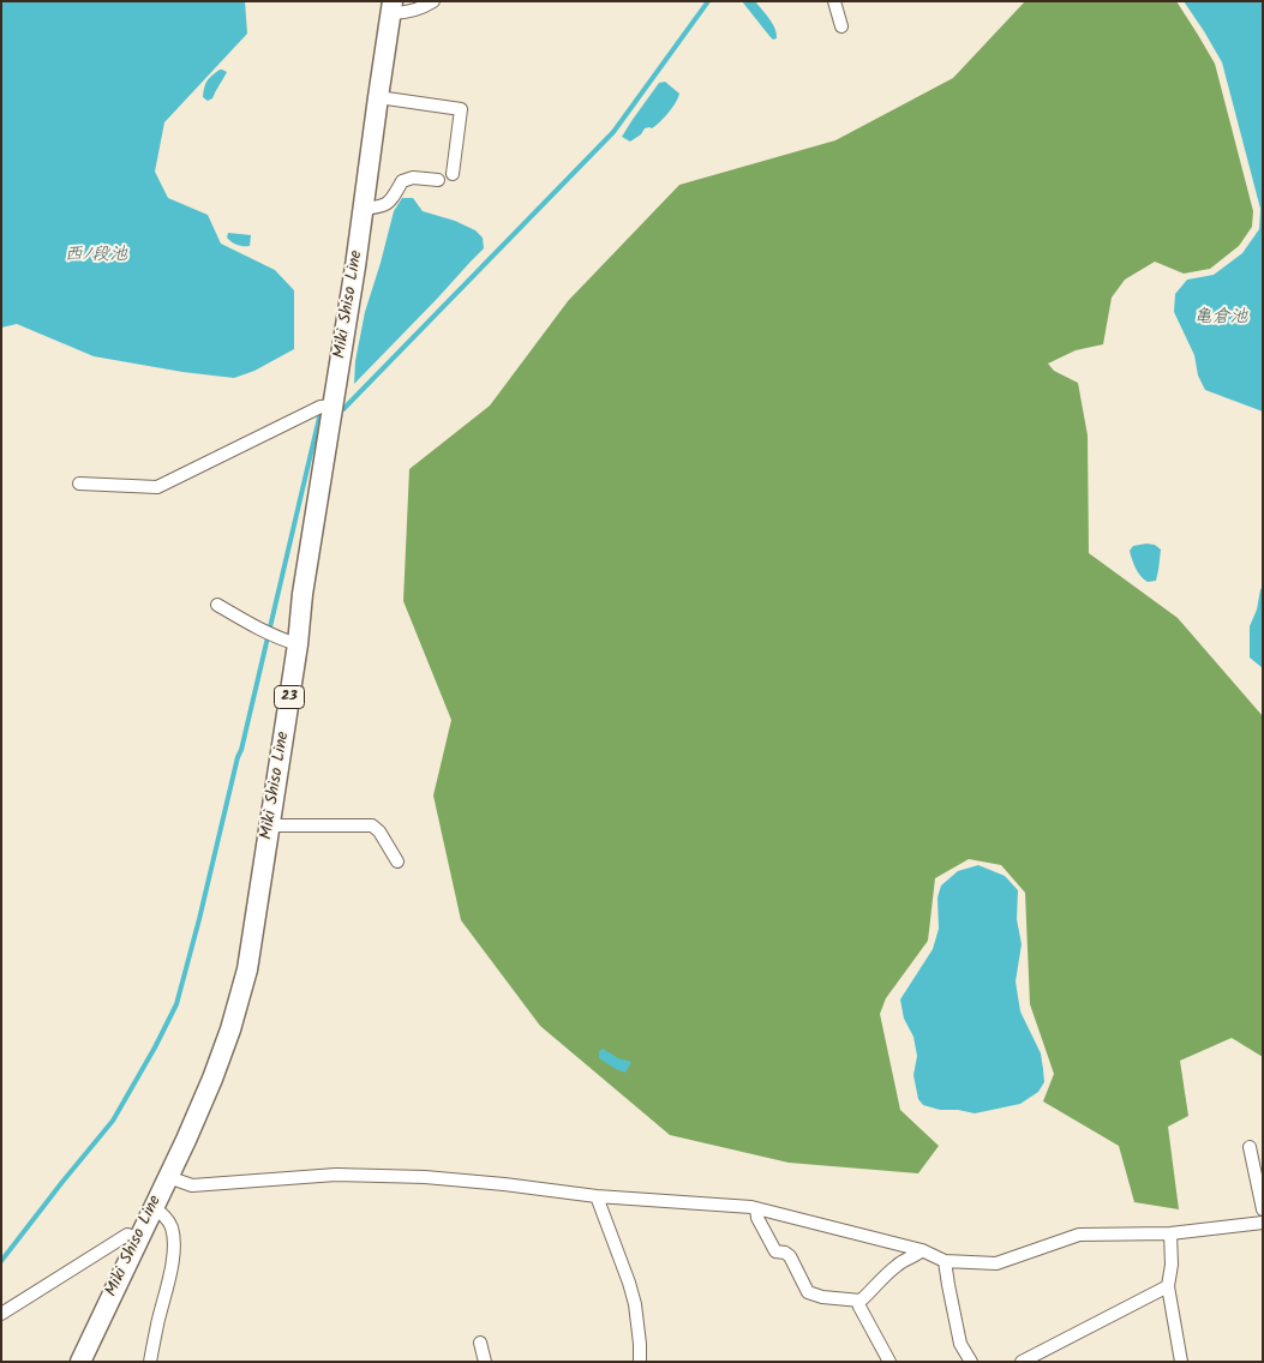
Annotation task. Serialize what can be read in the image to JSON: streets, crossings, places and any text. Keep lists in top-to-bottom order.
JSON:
{
  "streets": {
    "main road": ["Miki Shiso Line", "23"]
  },
  "water": ["西ﾉ段池", "亀倉池"]
}
